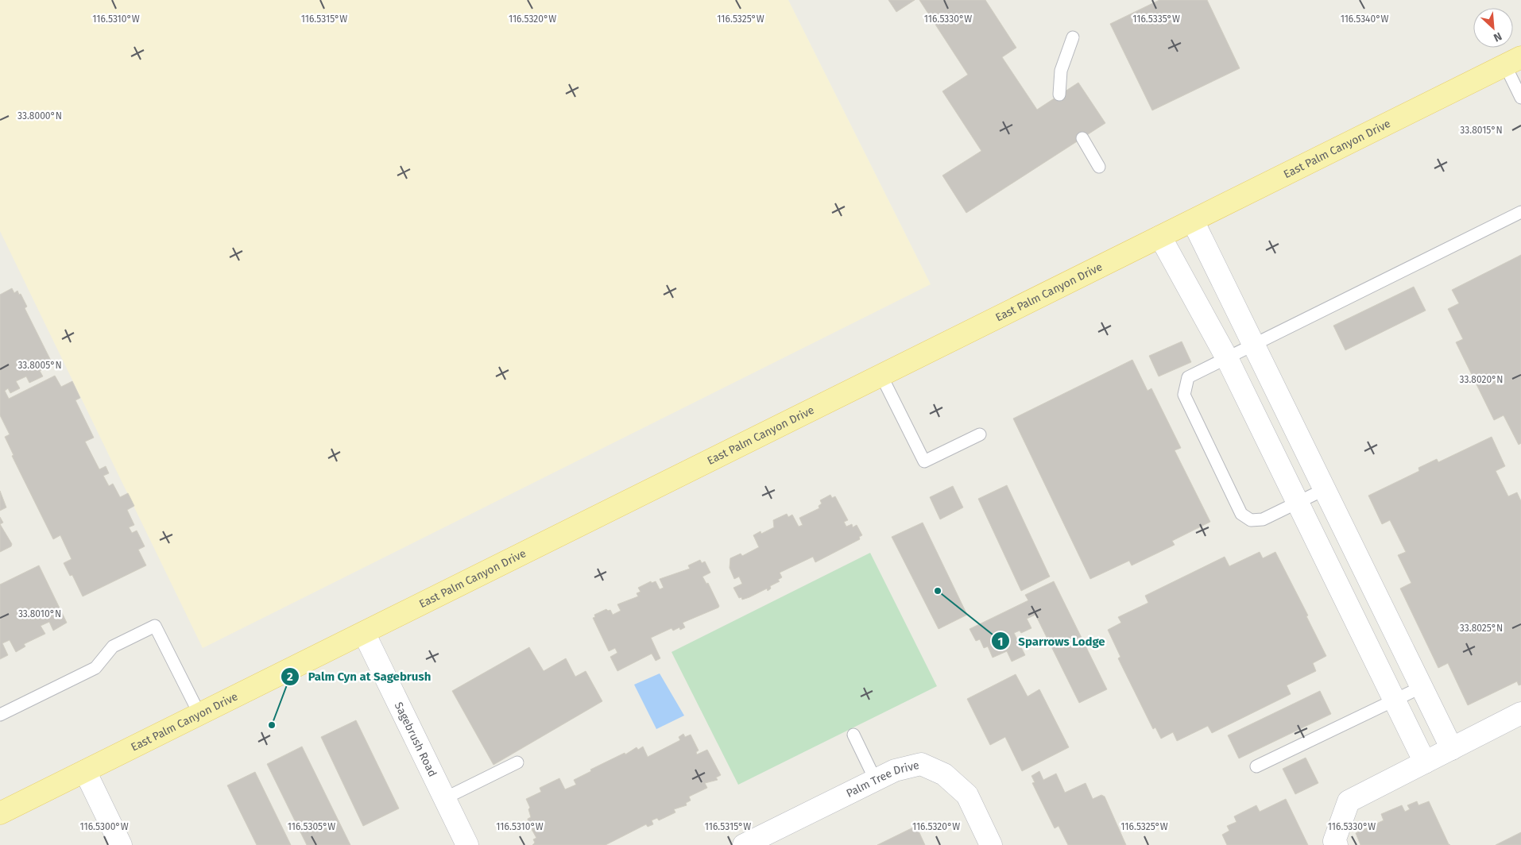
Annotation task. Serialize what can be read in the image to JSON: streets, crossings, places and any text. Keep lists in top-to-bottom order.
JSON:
{
  "streets": {
    "main road": ["East Palm Canyon Drive"],
    "street": ["Sagebrush Road", "Palm Tree Drive"]
  },
  "crossings": [
    ["East Palm Canyon Drive", "Sagebrush Road"]
  ],
  "places": ["Sparrows Lodge", "Palm Cyn at Sagebrush"],
  "north": "bottom right",
  "coordinates": [
    "116.5310°W",
    "116.5315°W",
    "116.5320°W",
    "116.5325°W",
    "116.5330°W",
    "116.5335°W",
    "116.5340°W",
    "33.8000°N",
    "33.8015°N",
    "33.8005°N",
    "33.8020°N",
    "33.8010°N",
    "33.8025°N",
    "116.5300°W",
    "116.5305°W"
  ]
}
